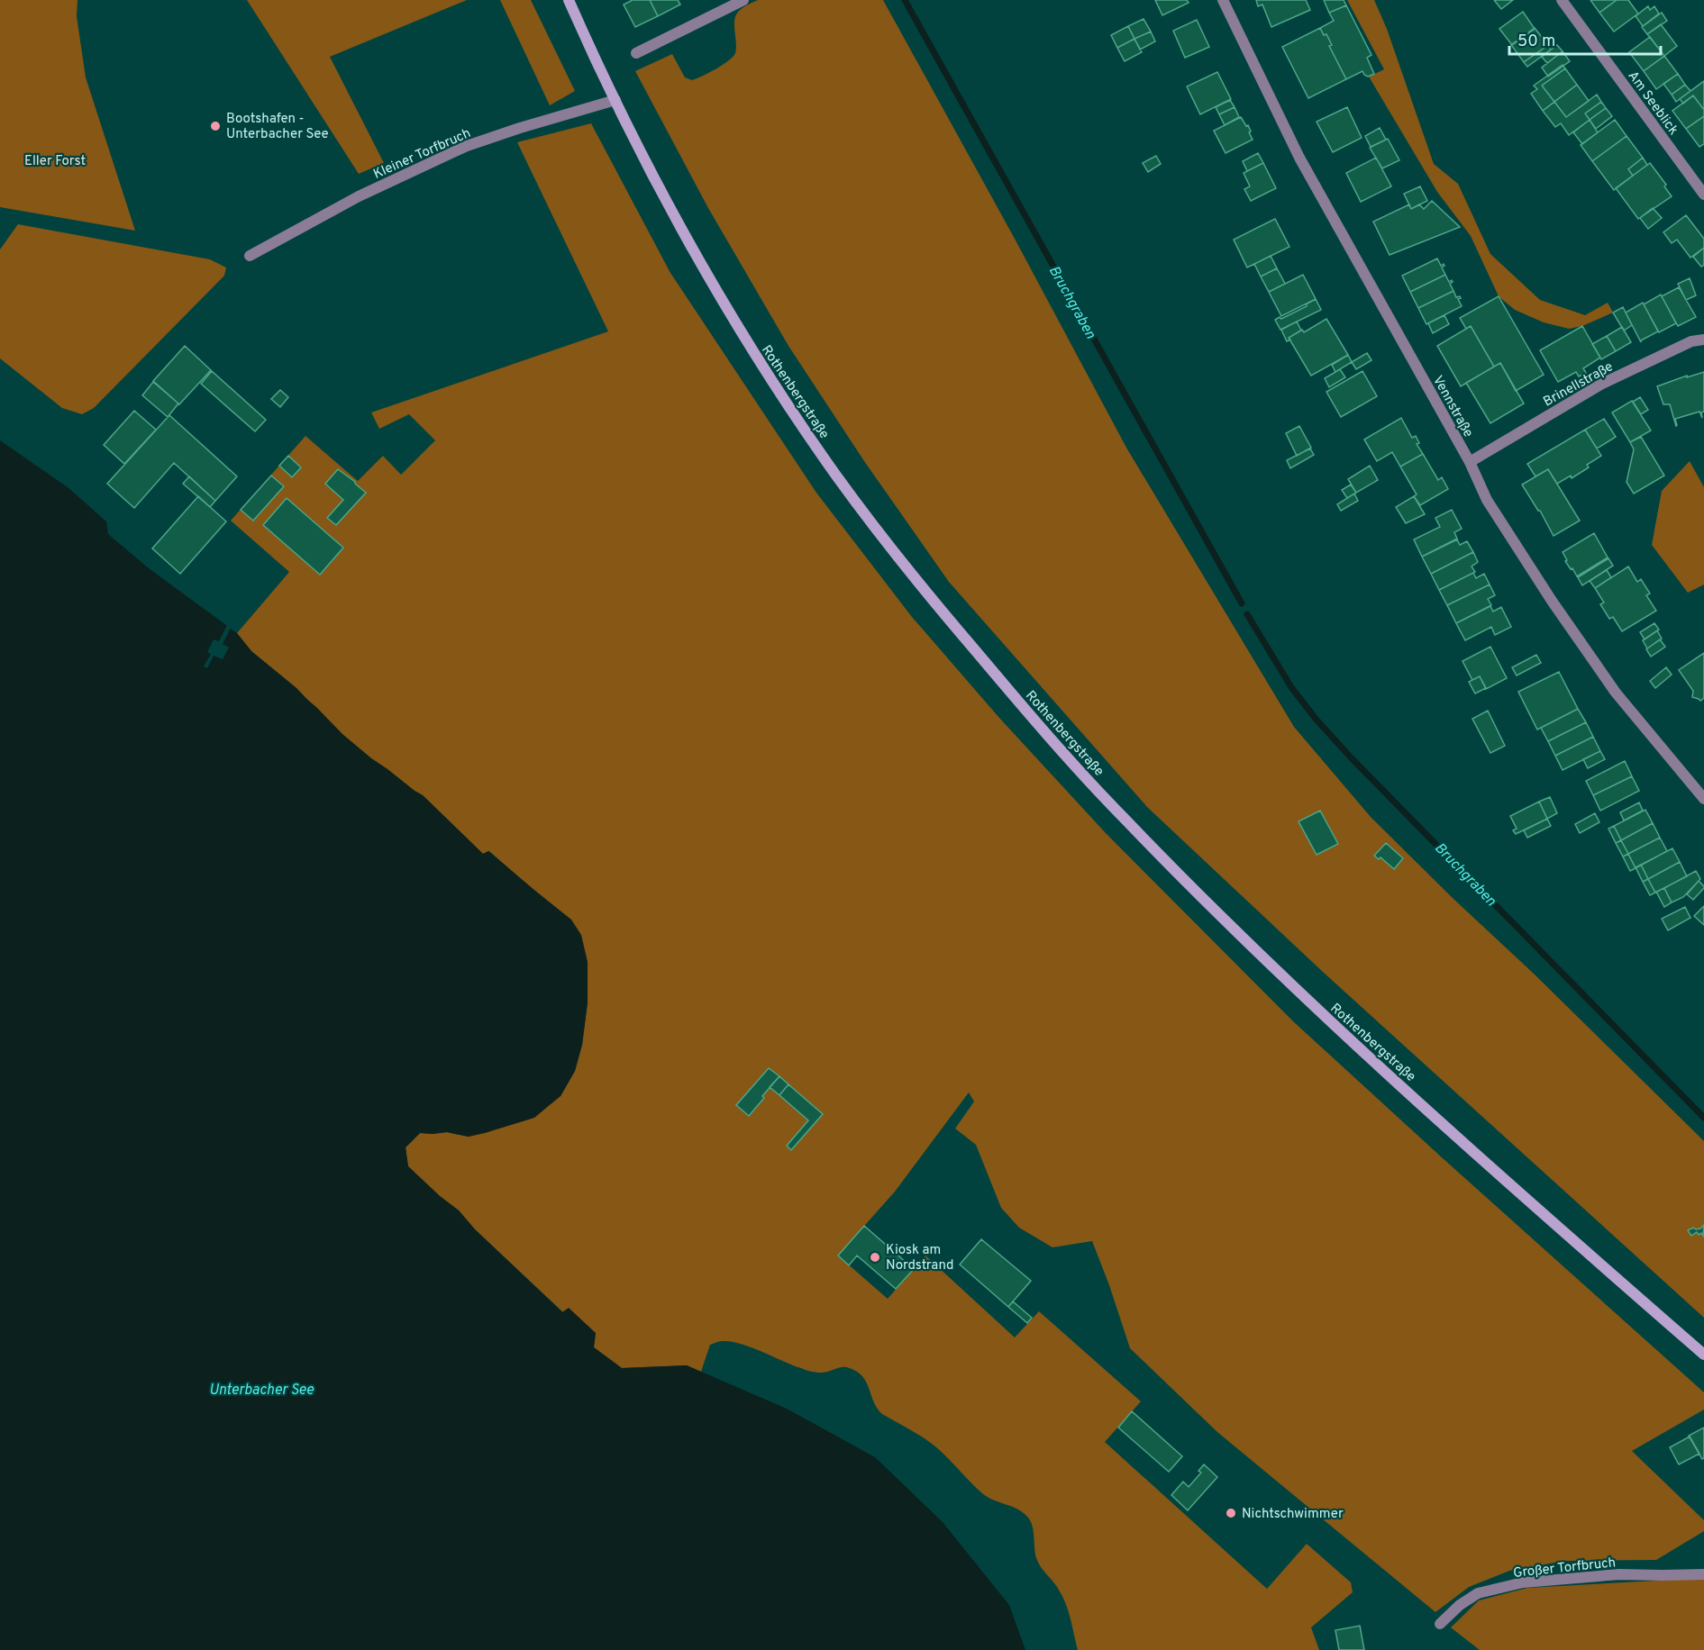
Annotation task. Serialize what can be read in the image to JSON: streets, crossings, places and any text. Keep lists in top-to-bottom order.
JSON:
{
  "streets": {
    "main road": ["Rothenbergstraße"],
    "street": [
      "Am Seeblick",
      "Kleiner Torfbruch",
      "Brinellstraße",
      "Vennstraße",
      "Großer Torfbruch"
    ]
  },
  "crossings": [
    ["Kleiner Torfbruch", "Rothenbergstraße"],
    ["Brinellstraße", "Vennstraße"]
  ],
  "water": ["Bruchgraben", "Unterbacher See"],
  "parks": ["Eller Forst"],
  "places": ["Bootshafen - Unterbacher See", "Kiosk am Nordstrand", "Nichtschwimmer"],
  "scale_bar": "50 m"
}
